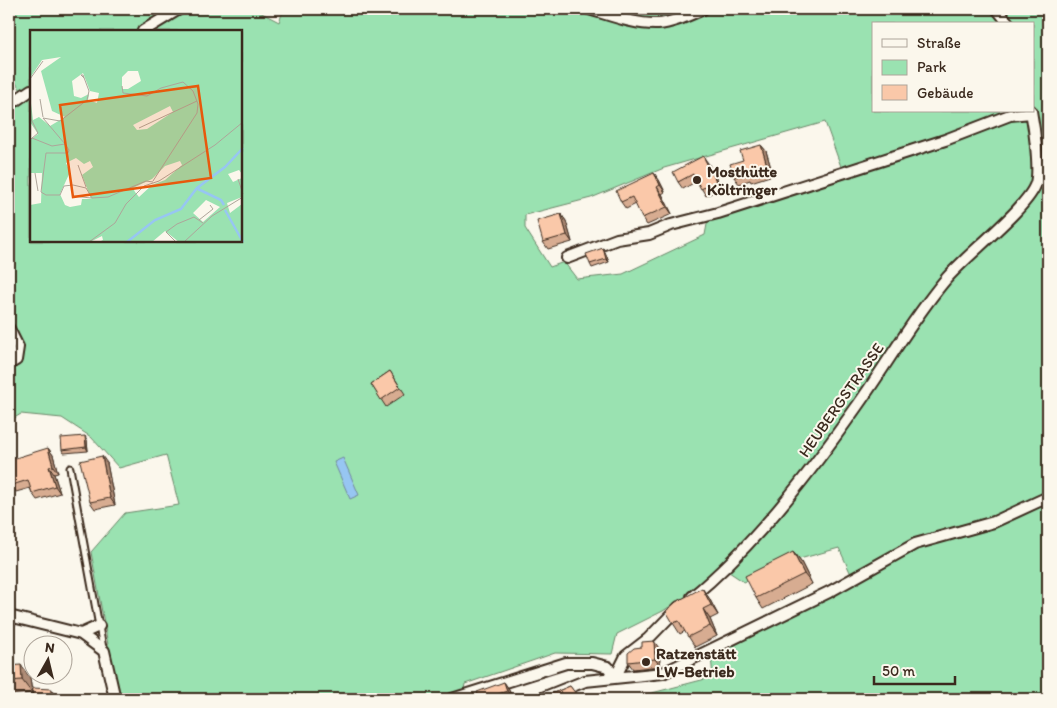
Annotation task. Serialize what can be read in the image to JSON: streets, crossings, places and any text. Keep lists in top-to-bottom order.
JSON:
{
  "streets": {
    "street": ["HEUBERGSTRASSE"]
  },
  "places": ["Mosthütte Költringer", "Ratzenstätt LW-Betrieb"],
  "legend": ["Straße", "Park", "Gebäude"],
  "scale_bar": "50 m",
  "north": "top"
}
